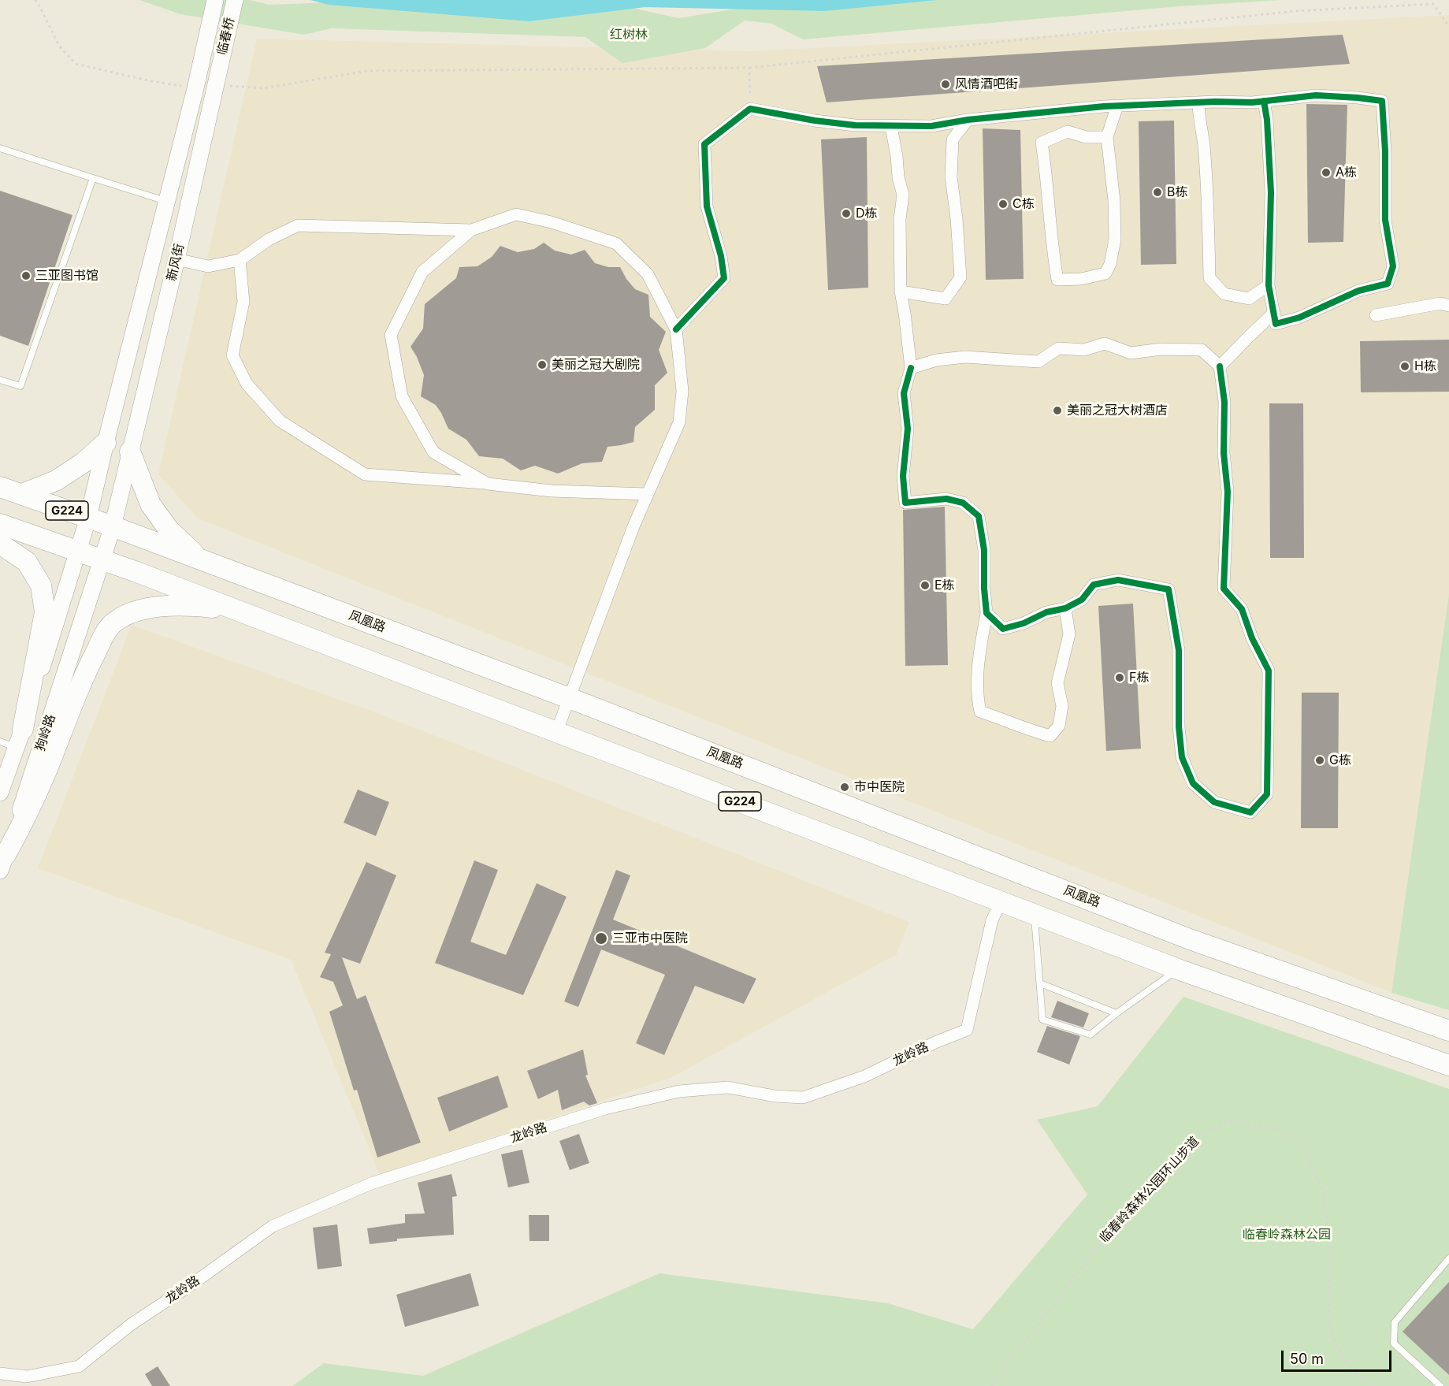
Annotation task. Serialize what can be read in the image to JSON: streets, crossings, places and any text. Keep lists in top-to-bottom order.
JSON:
{
  "streets": {
    "highway": ["G224", "凤凰路"],
    "main road": ["临春桥", "新风街", "狗岭路"],
    "street": ["龙岭路"],
    "path": ["临春岭森林公园环山步道"]
  },
  "crossings": [
    ["临春桥", "新风街"],
    ["新风街", "凤凰路"],
    ["新风街", "狗岭路"],
    ["G224", "狗岭路"],
    ["G224", "龙岭路"],
    ["凤凰路", "狗岭路"]
  ],
  "parks": ["红树林", "临春岭森林公园"],
  "places": [
    "风情酒吧街",
    "A栋",
    "B栋",
    "C栋",
    "D栋",
    "三亚图书馆",
    "美丽之冠大剧院",
    "H栋",
    "美丽之冠大树酒店",
    "E栋",
    "F栋",
    "G栋",
    "市中医院",
    "三亚市中医院"
  ],
  "scale_bar": "50 m"
}
